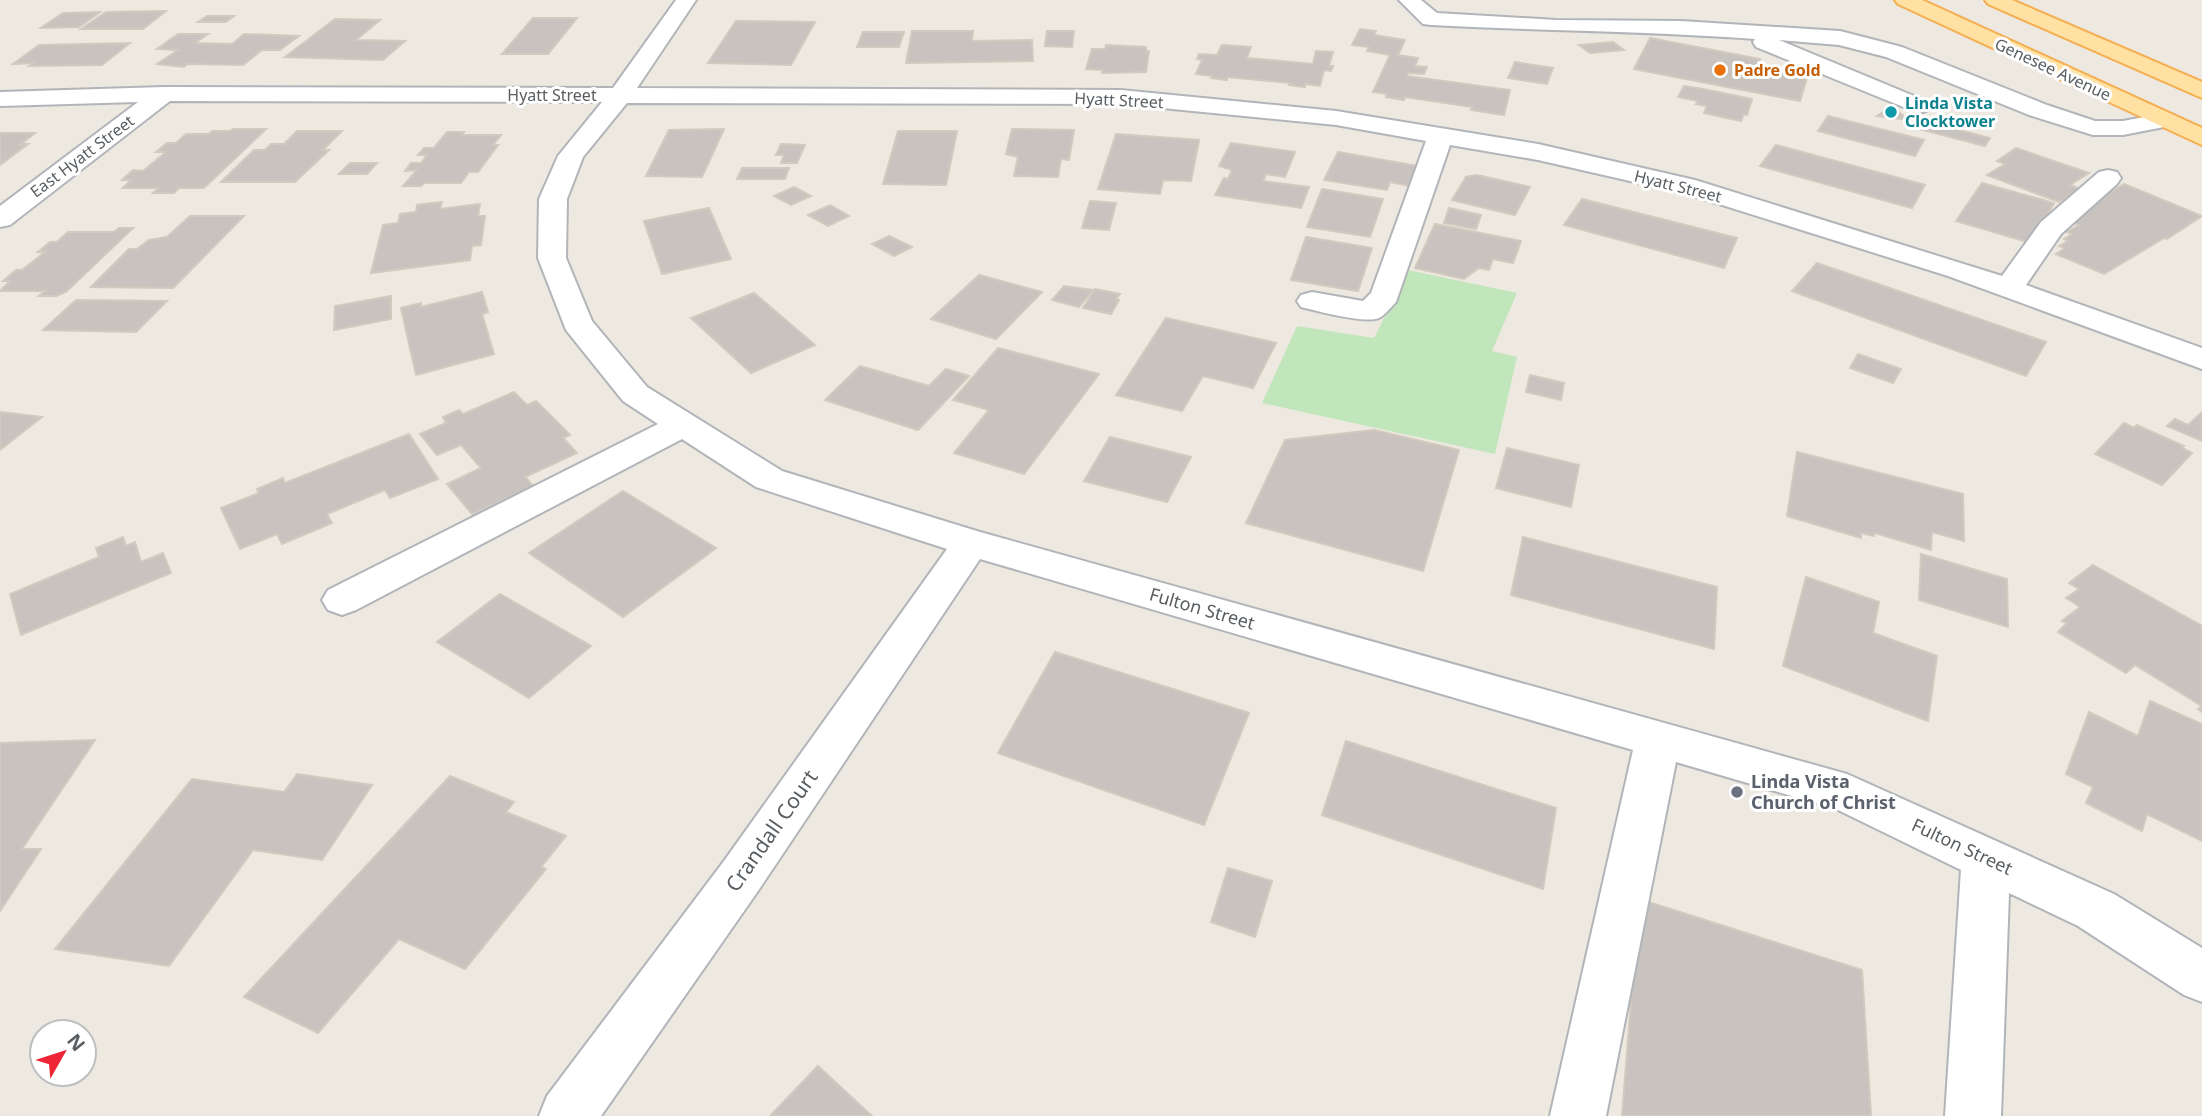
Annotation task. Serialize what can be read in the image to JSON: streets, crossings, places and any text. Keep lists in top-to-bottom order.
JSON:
{
  "streets": {
    "main road": ["Genesee Avenue"],
    "street": [
      "Hyatt Street",
      "East Hyatt Street",
      "Fulton Street",
      "Crandall Court"
    ]
  },
  "crossings": [
    ["Hyatt Street", "East Hyatt Street"],
    ["Hyatt Street", "Fulton Street"],
    ["Fulton Street", "Crandall Court"]
  ],
  "places": ["Padre Gold", "Linda Vista Clocktower", "Linda Vista Church of Christ"],
  "north": "top right"
}
